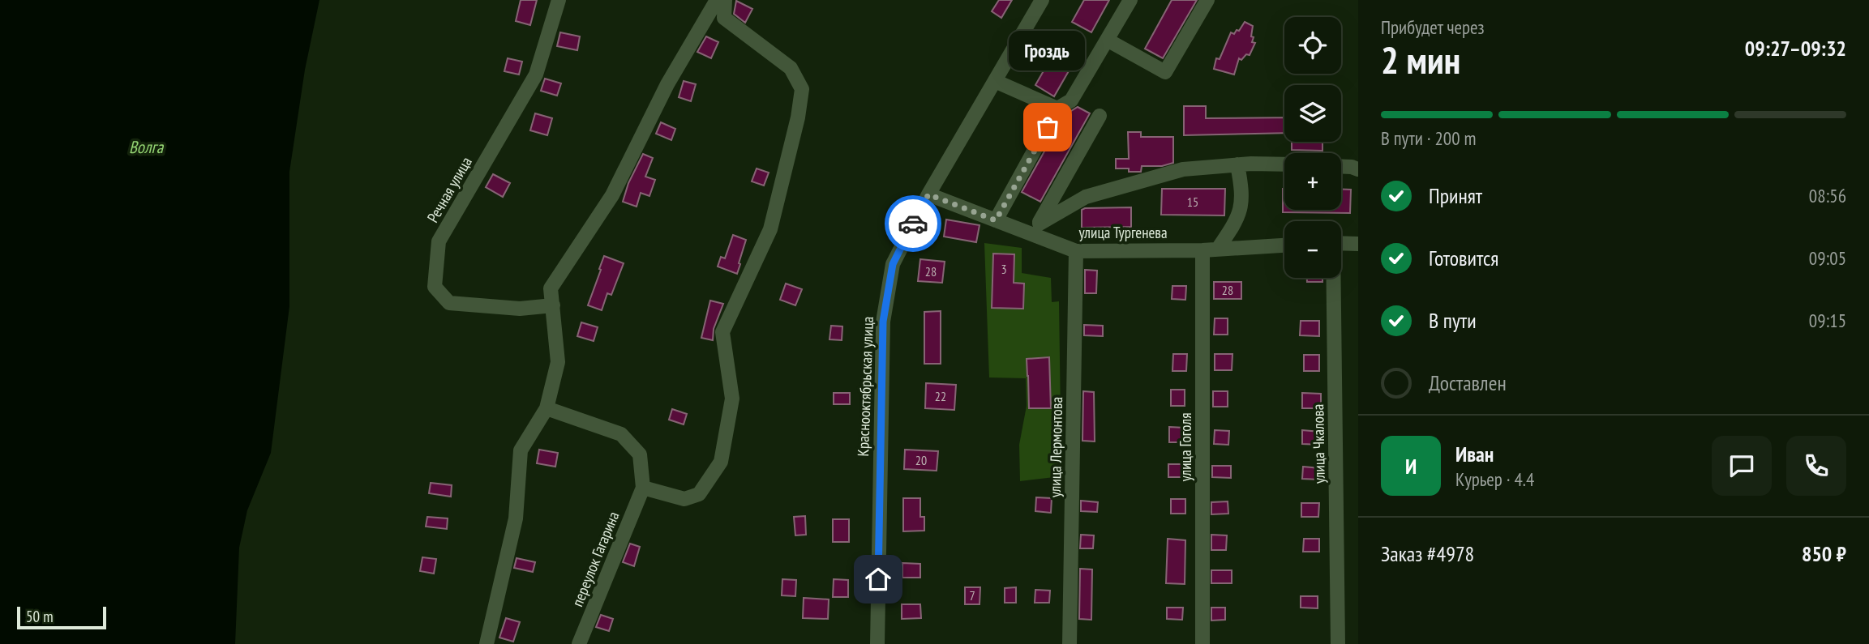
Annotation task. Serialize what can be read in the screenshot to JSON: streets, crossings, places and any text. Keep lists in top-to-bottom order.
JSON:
{
  "streets": {
    "street": [
      "Речная улица",
      "улица Тургенева",
      "Краснооктябрьская улица",
      "улица Чкалова",
      "улица Лермонтова",
      "улица Гоголя",
      "переулок Гагарина"
    ]
  },
  "crossings": [
    ["улица Тургенева", "Краснооктябрьская улица"],
    ["улица Тургенева", "улица Лермонтова"],
    ["улица Тургенева", "улица Гоголя"]
  ],
  "water": ["Волга"],
  "places": ["Гроздь"],
  "house_numbers": [
    "15",
    "3",
    "28",
    "28",
    "22",
    "20",
    "7"
  ],
  "scale_bar": "50 m",
  "page": {
    "heading": ["2 мин", "Прибудет через", "09:27–09:32"],
    "panel": [
      "Иван",
      "Курьер · 4.4",
      "Заказ #4978",
      "850 ₽"
    ],
    "map_buttons": ["+", "−"],
    "bubble": "Гроздь",
    "bar": "В пути · 200 m",
    "list": [
      ["Принят", "08:56"],
      ["Готовится", "09:05"],
      ["В пути", "09:15"],
      "Доставлен"
    ],
    "round": "И",
    "scale": "50 m"
  }
}
